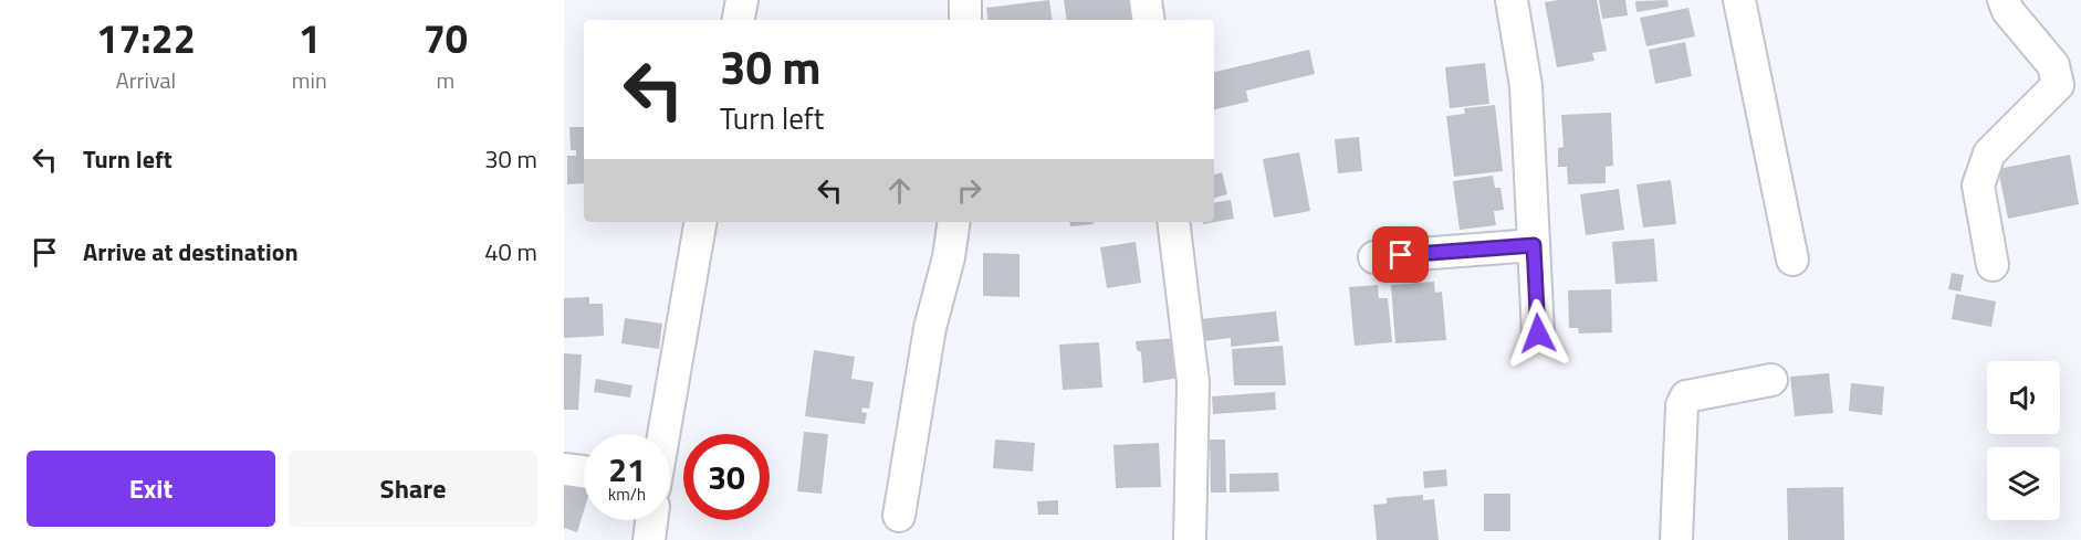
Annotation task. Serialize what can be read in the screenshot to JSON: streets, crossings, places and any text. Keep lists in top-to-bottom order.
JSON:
{
  "page": {
    "eta": [
      "17:22",
      "Arrival",
      "1",
      "min",
      "70",
      "m"
    ],
    "turn": ["30 m", "Turn left"],
    "list": [
      {
        "name": "Turn left",
        "value": "30 m"
      },
      {
        "name": "Arrive at destination",
        "value": "40 m"
      }
    ],
    "speed": "21 km/h",
    "limit": "30",
    "buttons": ["Exit", "Share"]
  }
}
